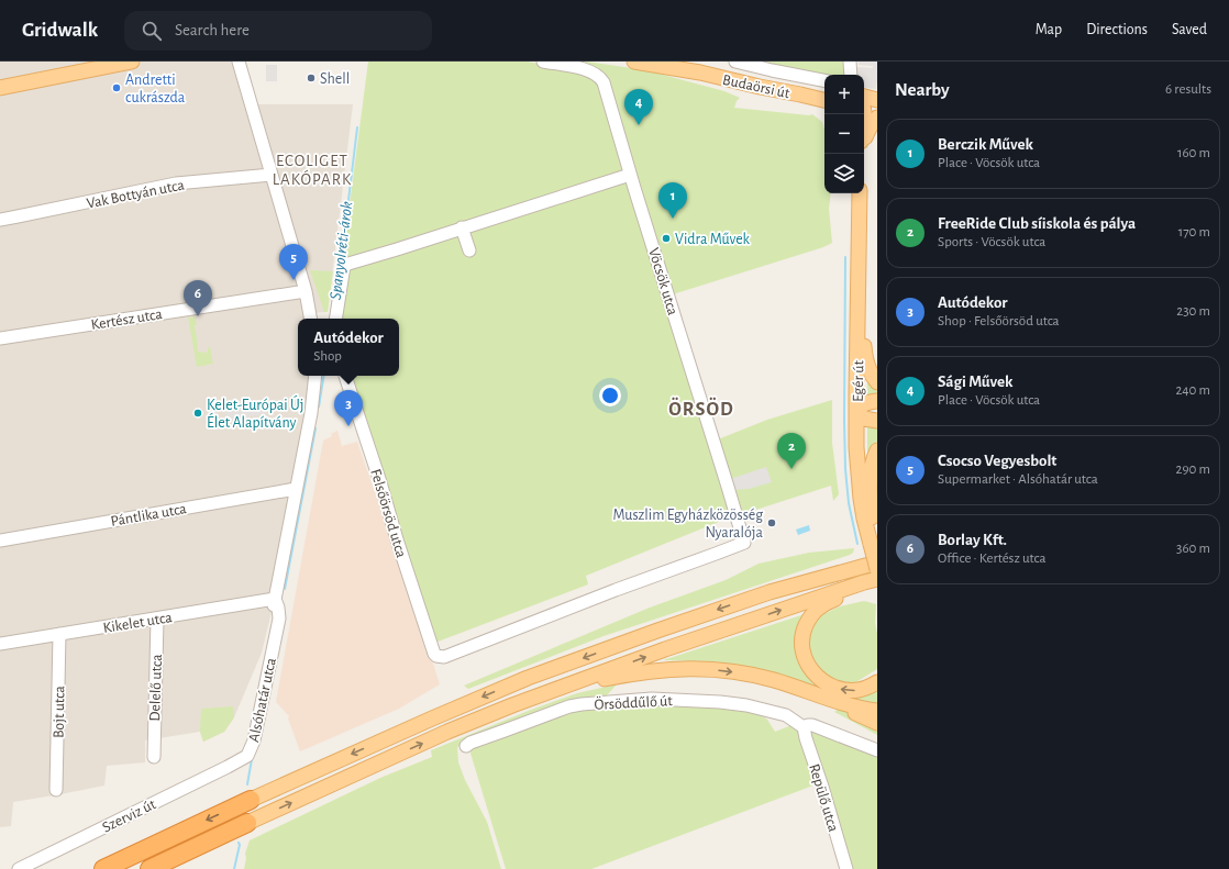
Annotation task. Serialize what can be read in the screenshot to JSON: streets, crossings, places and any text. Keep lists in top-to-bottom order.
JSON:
{
  "streets": {
    "main road": ["Budaörsi út", "Egér út"],
    "street": [
      "Vak Bottyán utca",
      "Vöcsök utca",
      "Kertész utca",
      "Felsőörsöd utca",
      "Pántlika utca",
      "Kikelet utca",
      "Delelő utca",
      "Alsóhatár utca",
      "Örsöddűlő út",
      "Bojt utca",
      "Repülő utca",
      "Szerviz út"
    ]
  },
  "crossings": [
    ["Vöcsök utca", "Felsőörsöd utca"],
    ["Pántlika utca", "Alsóhatár utca"],
    ["Kikelet utca", "Delelő utca"],
    ["Kikelet utca", "Alsóhatár utca"],
    ["Kikelet utca", "Bojt utca"],
    ["Alsóhatár utca", "Szerviz út"],
    ["Örsöddűlő út", "Repülő utca"]
  ],
  "districts": ["ECOLIGET LAKÓPARK", "ÖRSÖD"],
  "water": ["Spanyolréti-árok"],
  "places": [
    "Shell",
    "Andretti cukrászda",
    "Vidra Művek",
    "Kelet-Európai Új Élet Alapítvány",
    "Muszlim Egyházközösség Nyaralója"
  ],
  "page": {
    "header": "Gridwalk",
    "search": "Search here",
    "nav": ["Map", "Directions", "Saved"],
    "heading": ["Nearby", "6 results"],
    "map_buttons": ["+", "−"],
    "pins": [
      "4",
      "1",
      "5",
      "6",
      "3",
      "2"
    ],
    "list": [
      {
        "mark": "1",
        "name": "Berczik Művek",
        "note": "Place · Vöcsök utca",
        "value": "160 m"
      },
      {
        "mark": "2",
        "name": "FreeRide Club síiskola és pálya",
        "note": "Sports · Vöcsök utca",
        "value": "170 m"
      },
      {
        "mark": "3",
        "name": "Autódekor",
        "note": "Shop · Felsőörsöd utca",
        "value": "230 m"
      },
      {
        "mark": "4",
        "name": "Sági Művek",
        "note": "Place · Vöcsök utca",
        "value": "240 m"
      },
      {
        "mark": "5",
        "name": "Csocso Vegyesbolt",
        "note": "Supermarket · Alsóhatár utca",
        "value": "290 m"
      },
      {
        "mark": "6",
        "name": "Borlay Kft.",
        "note": "Office · Kertész utca",
        "value": "360 m"
      }
    ],
    "popup": ["Autódekor", "Shop"]
  }
}
